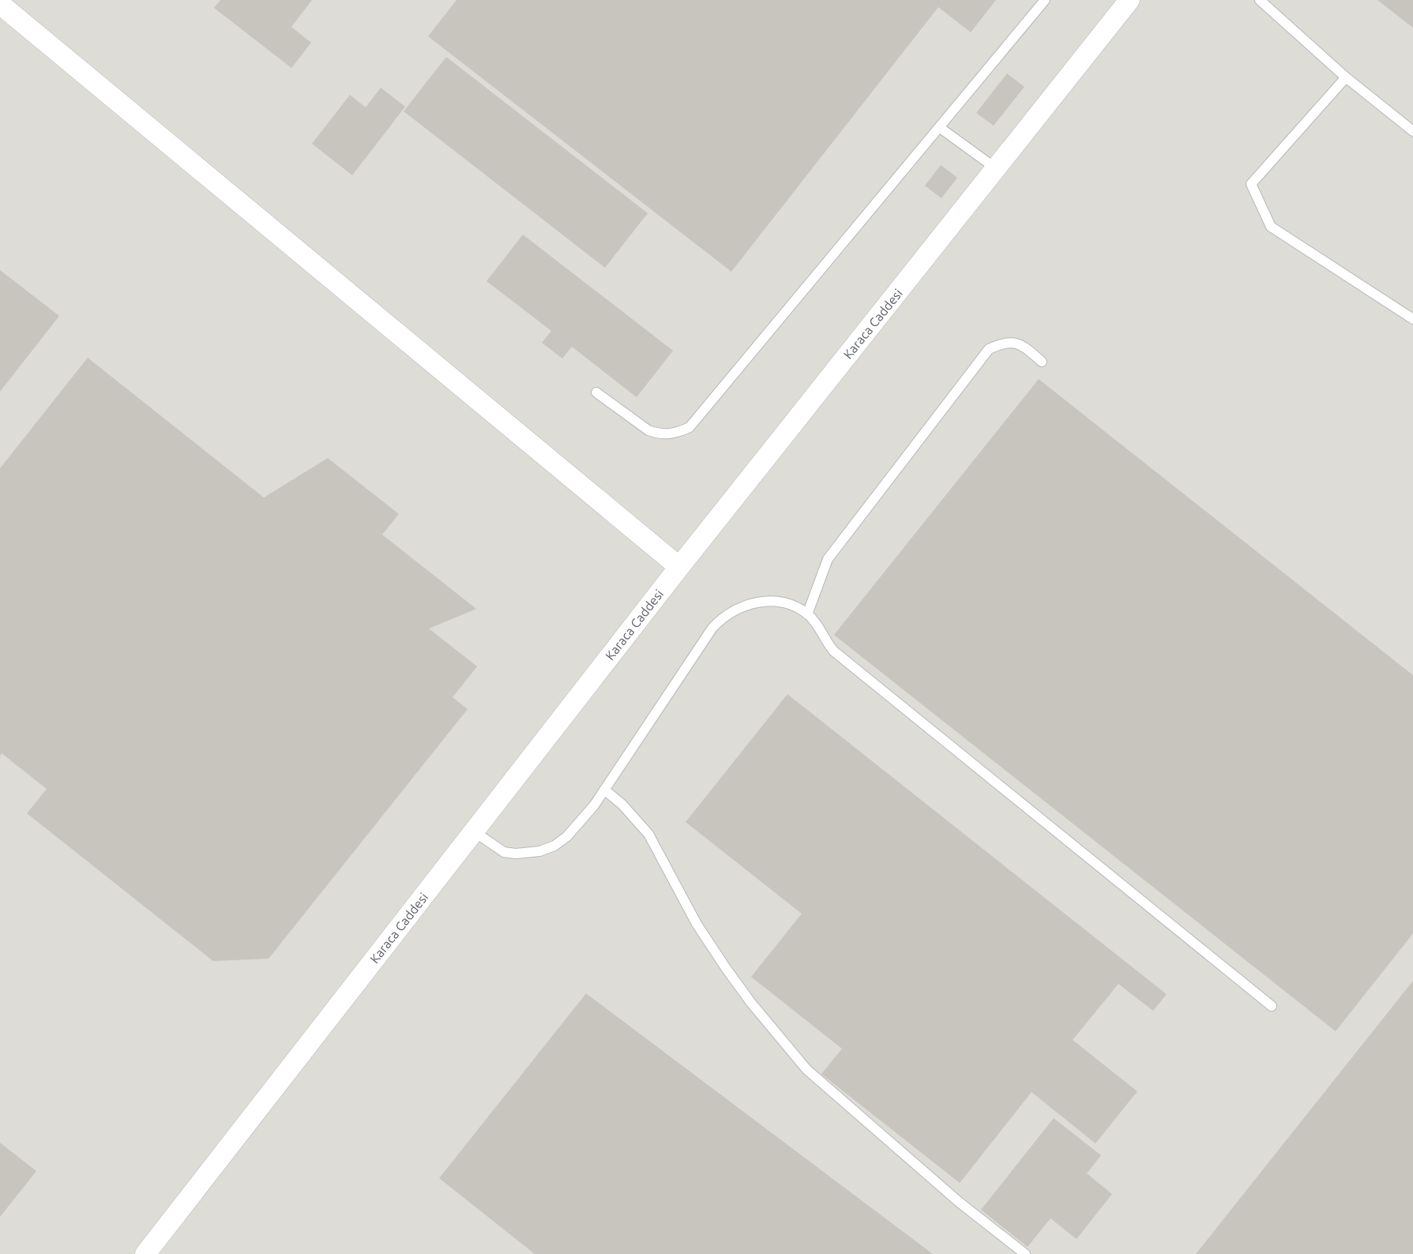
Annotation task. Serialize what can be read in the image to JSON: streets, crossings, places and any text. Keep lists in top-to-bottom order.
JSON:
{
  "streets": {
    "street": ["Karaca Caddesi"]
  }
}
